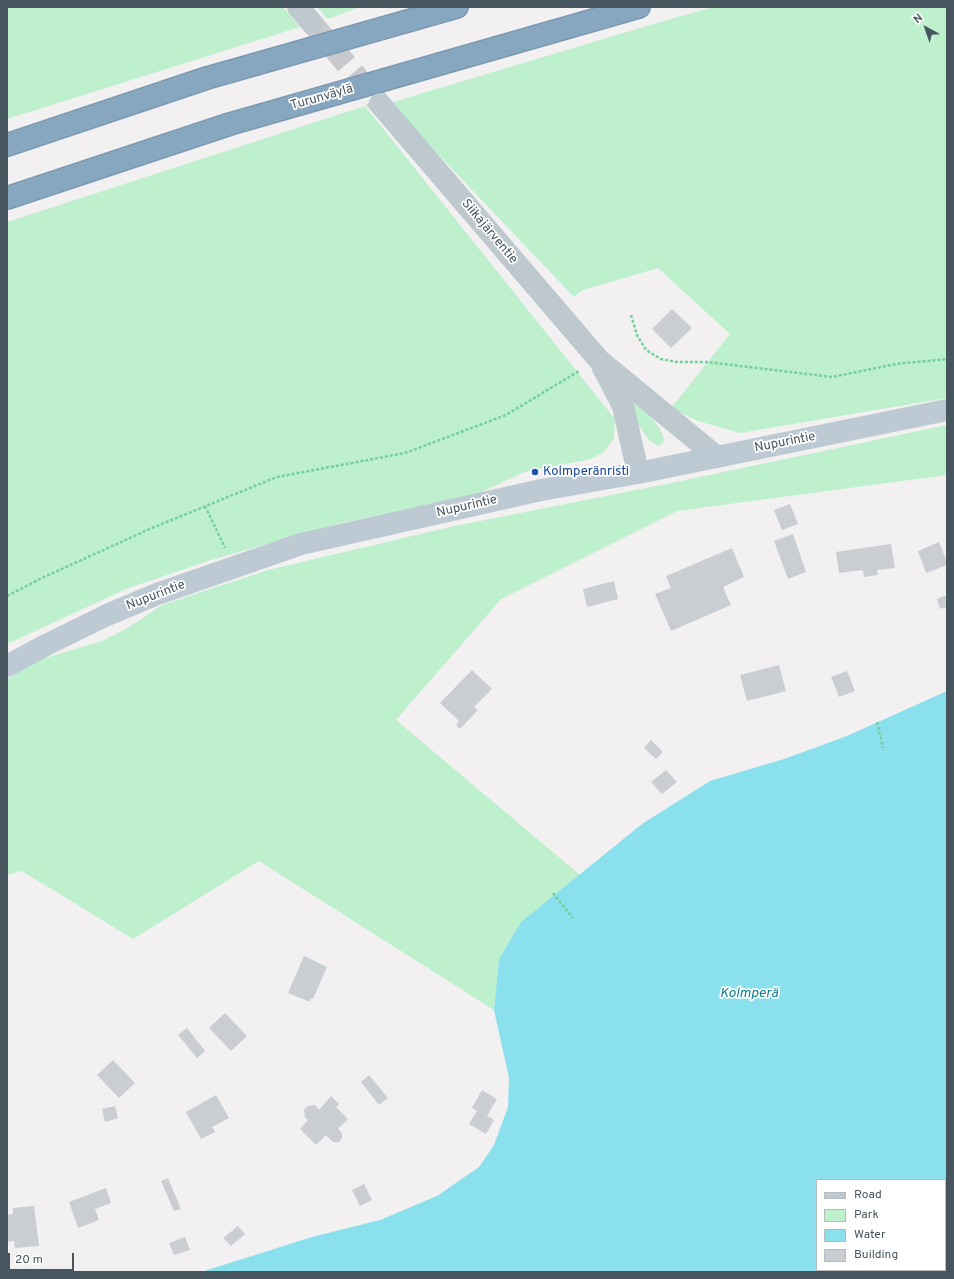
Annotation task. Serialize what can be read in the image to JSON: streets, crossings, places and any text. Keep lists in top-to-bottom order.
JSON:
{
  "streets": {
    "highway": ["Turunväylä"],
    "main road": ["Nupurintie"],
    "street": ["Siikajärventie"]
  },
  "water": ["Kolmperä"],
  "places": ["Kolmperänristi"],
  "legend": [
    "Road",
    "Park",
    "Water",
    "Building"
  ],
  "scale_bar": "20 m",
  "north": "top left"
}
